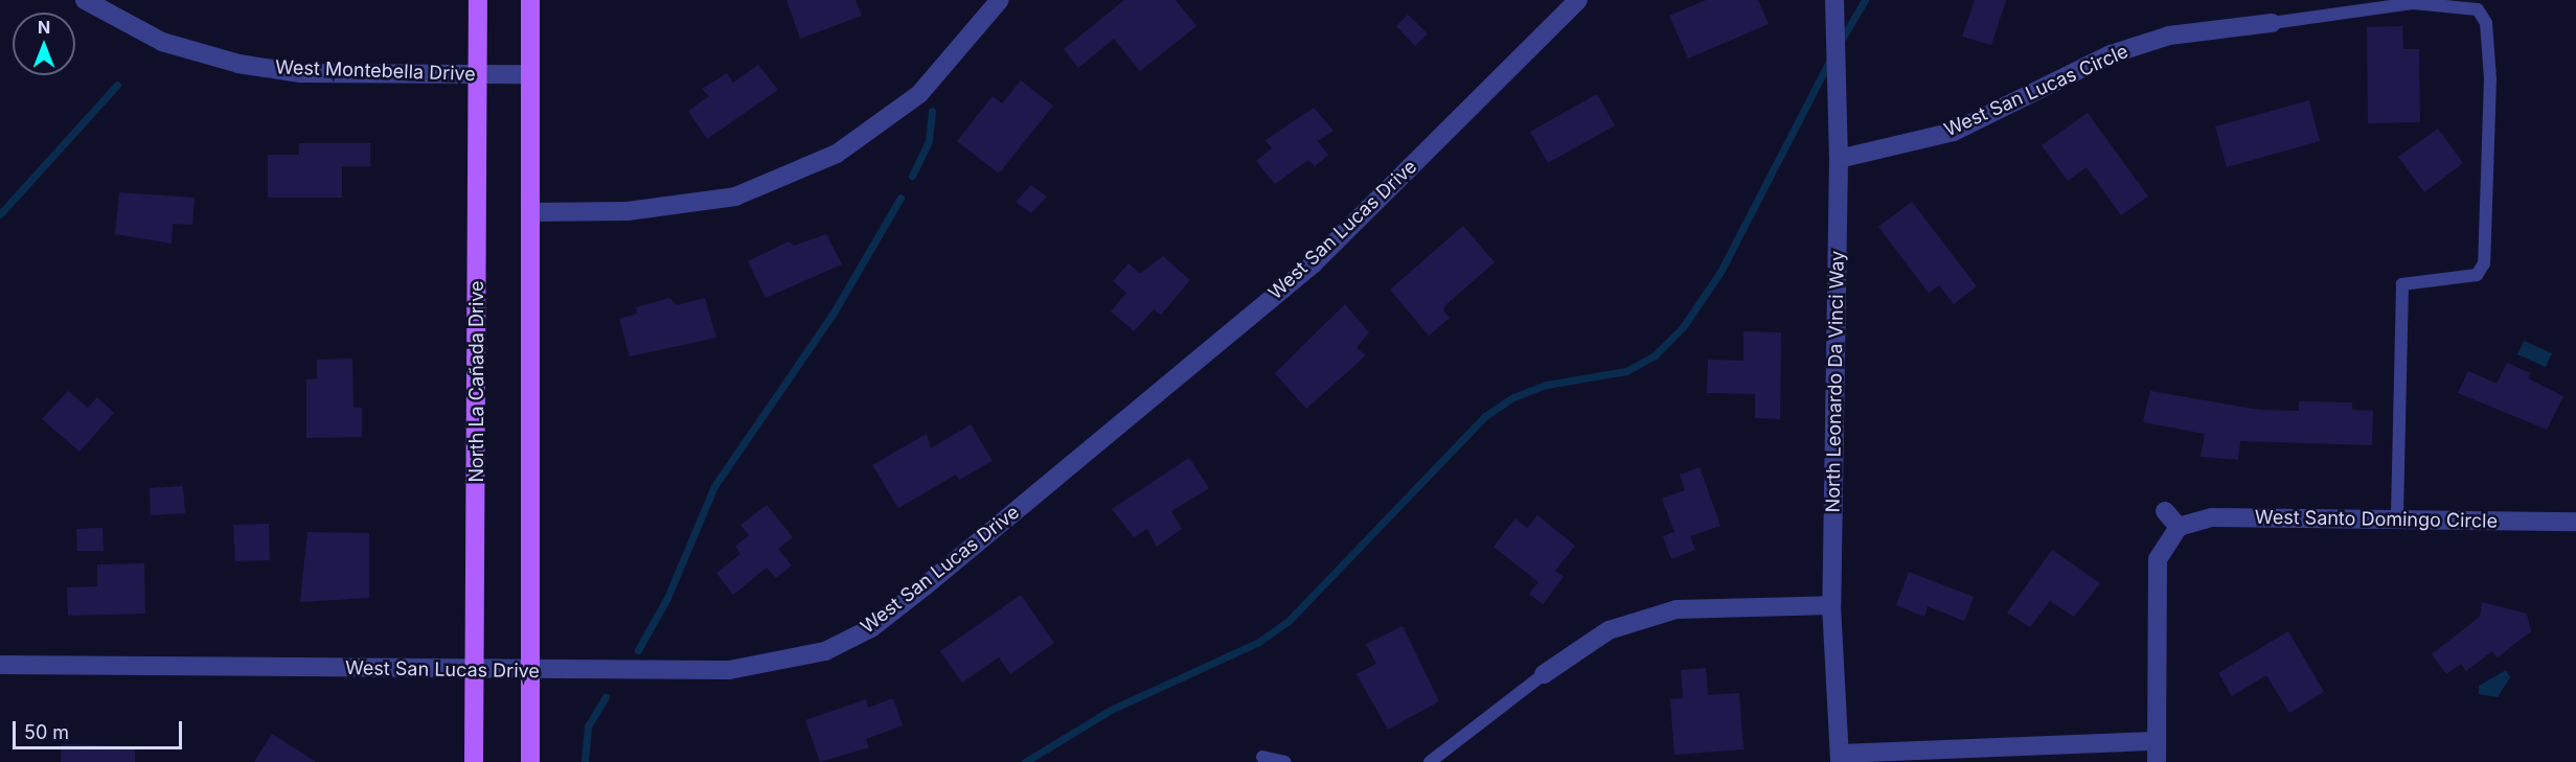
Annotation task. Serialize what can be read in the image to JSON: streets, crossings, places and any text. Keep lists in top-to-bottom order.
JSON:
{
  "streets": {
    "main road": ["North La Cañada Drive"],
    "street": [
      "West Montebella Drive",
      "West San Lucas Circle",
      "West San Lucas Drive",
      "North Leonardo Da Vinci Way",
      "West Santo Domingo Circle"
    ]
  },
  "crossings": [
    ["West Montebella Drive", "North La Cañada Drive"],
    ["West San Lucas Circle", "North Leonardo Da Vinci Way"],
    ["West San Lucas Drive", "North La Cañada Drive"]
  ],
  "scale_bar": "50 m",
  "north": "top"
}
